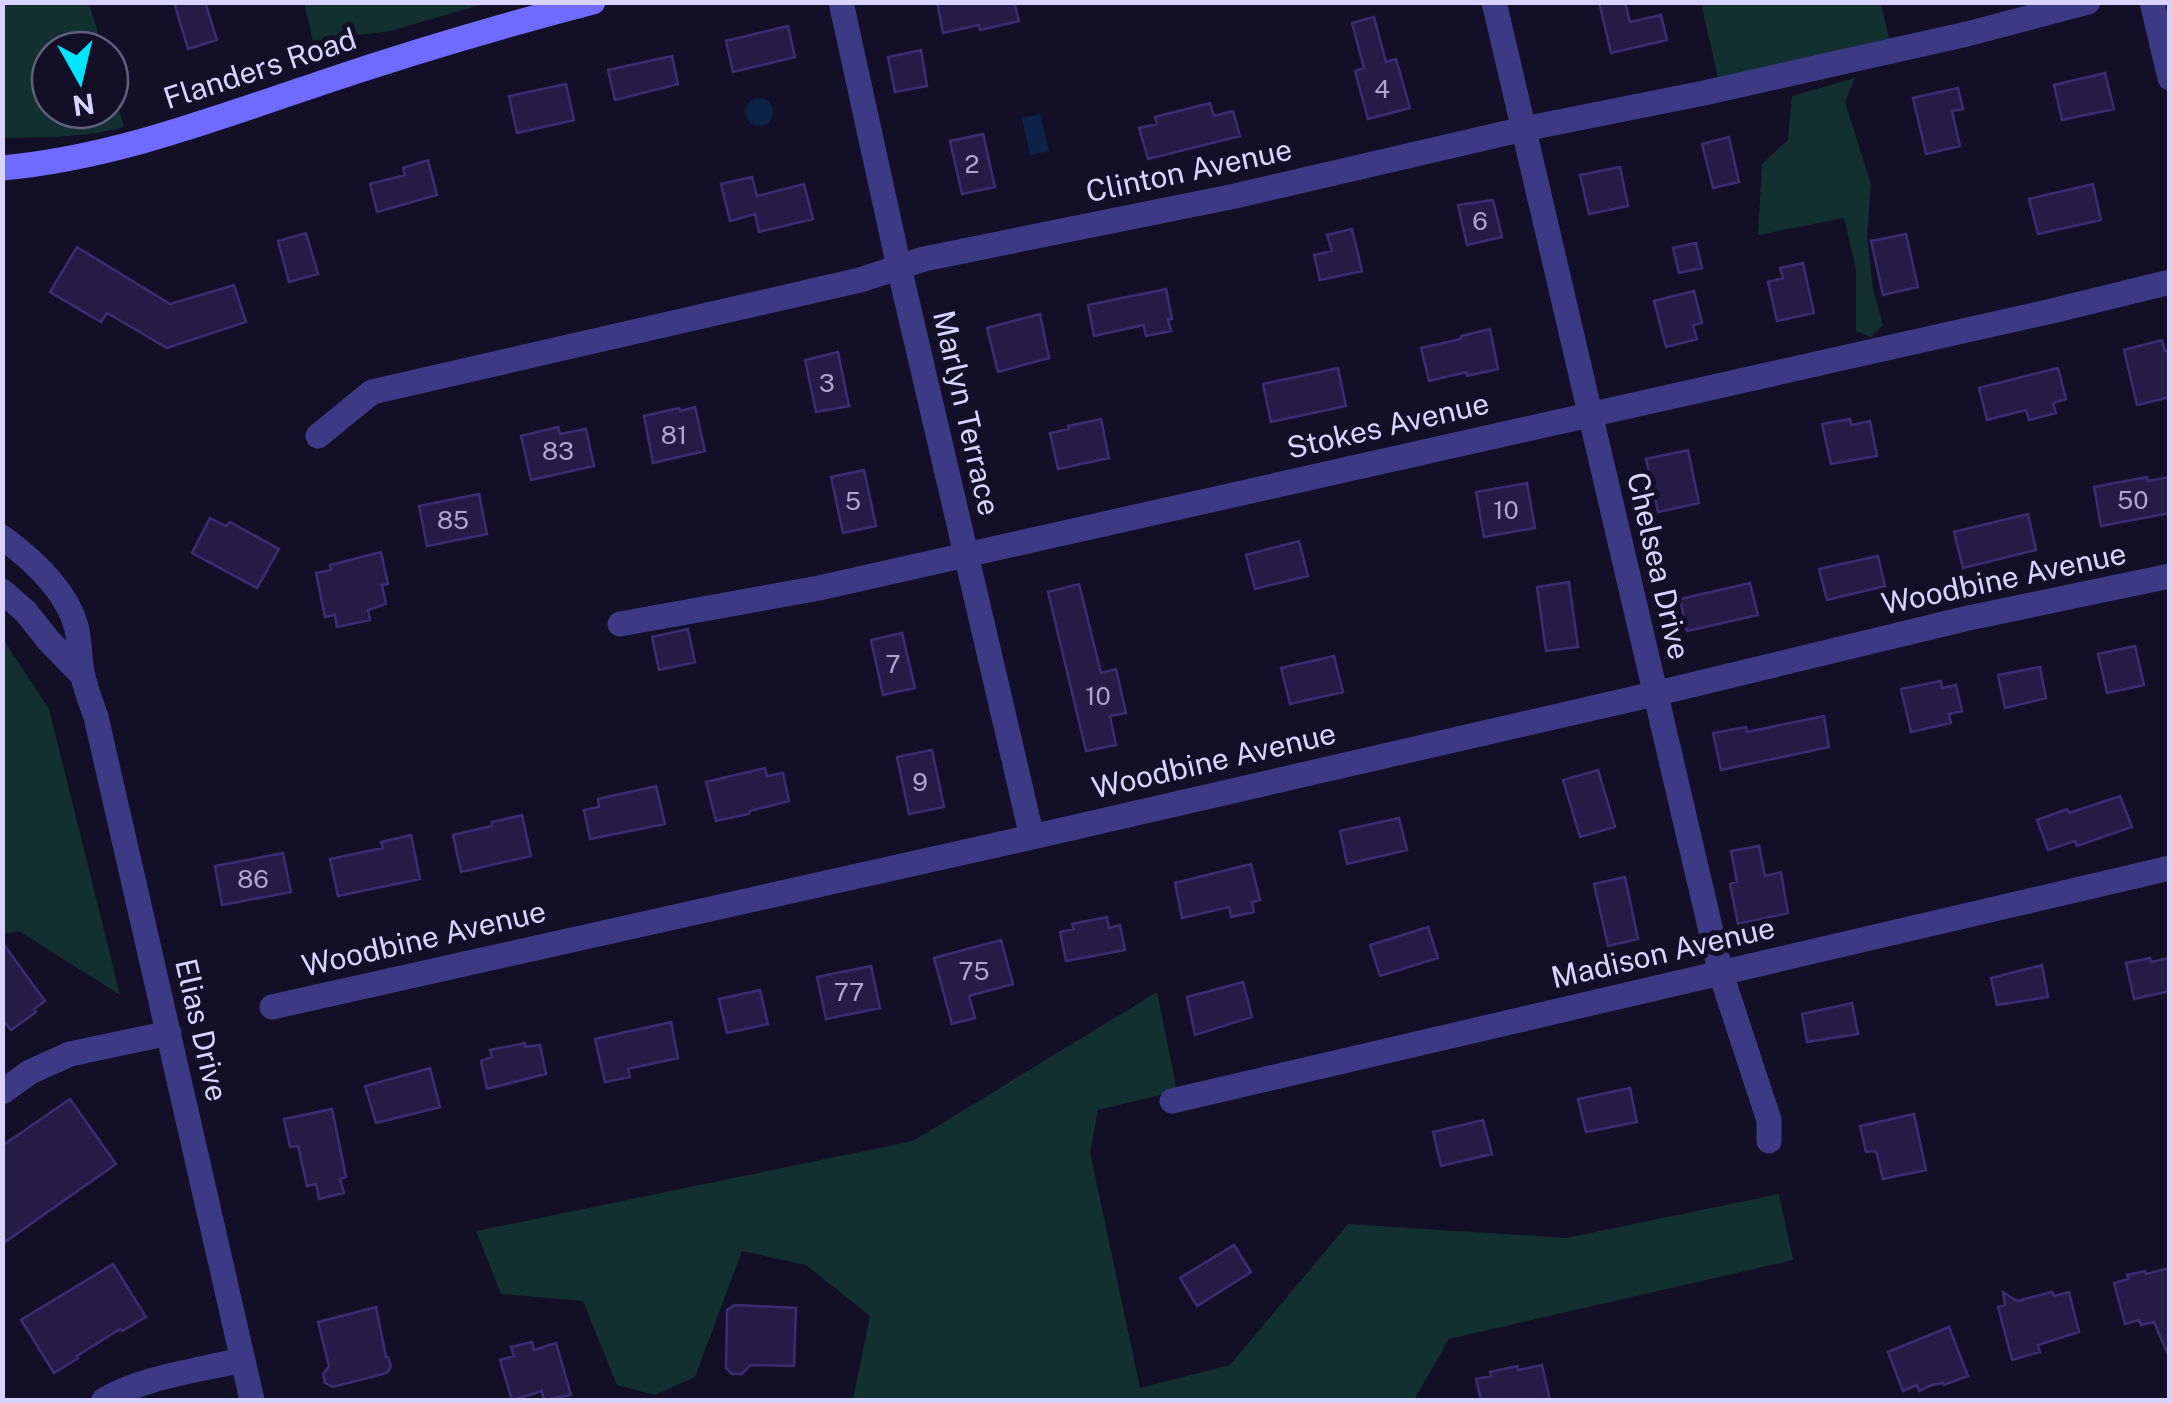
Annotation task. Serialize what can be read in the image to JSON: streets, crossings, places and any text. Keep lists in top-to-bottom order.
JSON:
{
  "streets": {
    "main road": ["Flanders Road"],
    "street": [
      "Clinton Avenue",
      "Marlyn Terrace",
      "Stokes Avenue",
      "Chelsea Drive",
      "Woodbine Avenue",
      "Madison Avenue",
      "Elias Drive"
    ]
  },
  "crossings": [
    ["Clinton Avenue", "Marlyn Terrace"],
    ["Clinton Avenue", "Chelsea Drive"],
    ["Marlyn Terrace", "Stokes Avenue"],
    ["Marlyn Terrace", "Woodbine Avenue"],
    ["Stokes Avenue", "Chelsea Drive"],
    ["Chelsea Drive", "Woodbine Avenue"],
    ["Chelsea Drive", "Madison Avenue"]
  ],
  "house_numbers": [
    "4",
    "2",
    "6",
    "3",
    "81",
    "83",
    "50",
    "5",
    "10",
    "85",
    "7",
    "10",
    "9",
    "86",
    "75",
    "77"
  ],
  "north": "bottom"
}
